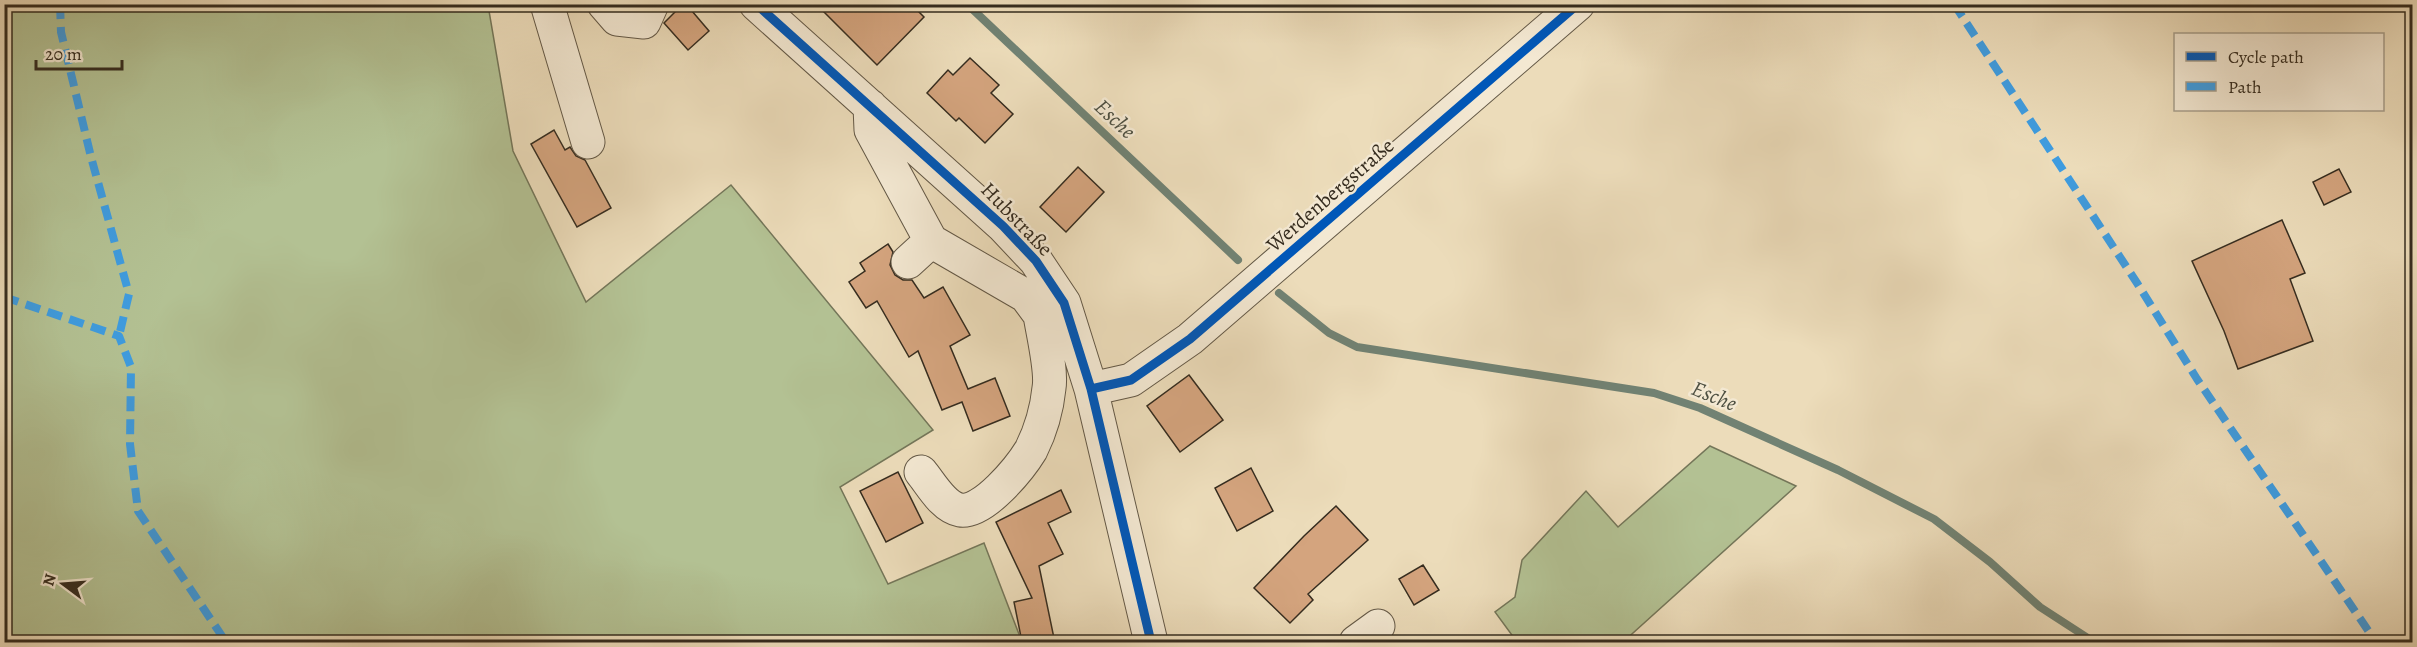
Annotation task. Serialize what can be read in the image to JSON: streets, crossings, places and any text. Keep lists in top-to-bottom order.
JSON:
{
  "streets": {
    "street": ["Werdenbergstraße", "Hubstraße"]
  },
  "crossings": [
    ["Werdenbergstraße", "Hubstraße"]
  ],
  "water": ["Esche"],
  "legend": ["Cycle path", "Path"],
  "scale_bar": "20 m",
  "north": "left"
}
